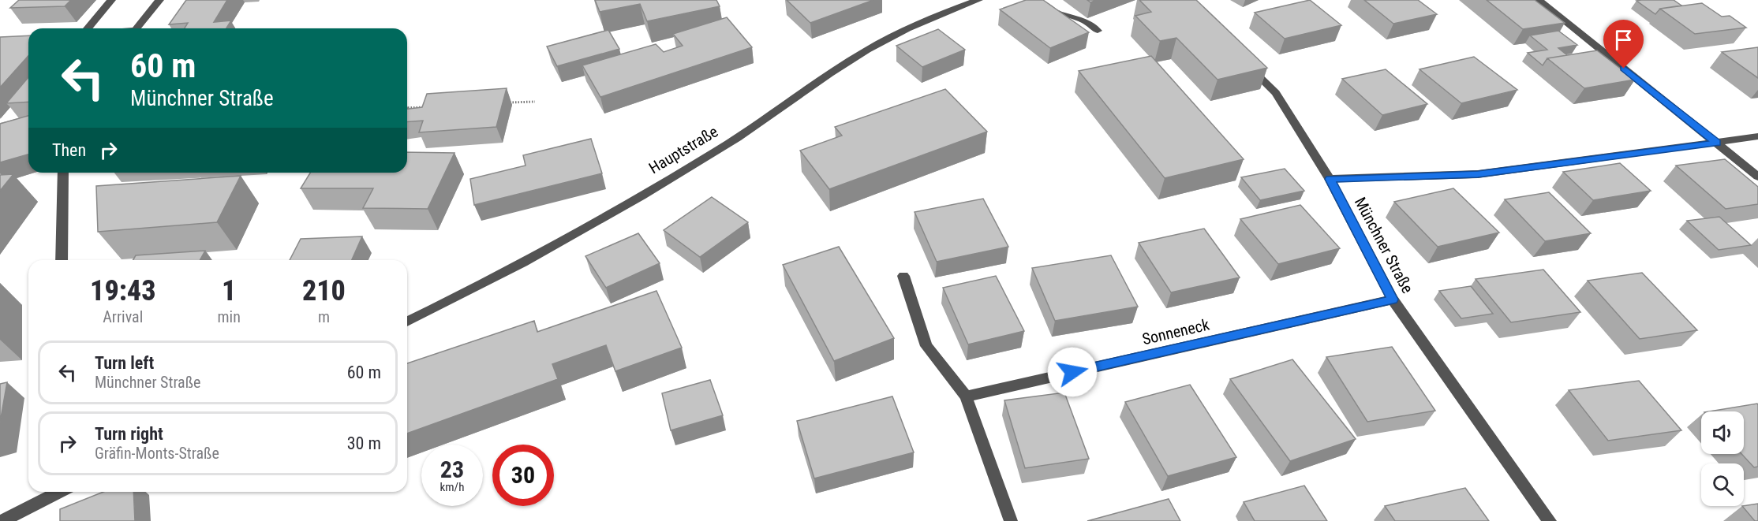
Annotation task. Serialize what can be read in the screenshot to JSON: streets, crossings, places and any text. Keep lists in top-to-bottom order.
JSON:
{
  "streets": {
    "street": ["Hauptstraße", "Münchner Straße", "Sonneneck"]
  },
  "crossings": [
    ["Münchner Straße", "Sonneneck"]
  ],
  "page": {
    "turn": ["60 m", "Münchner Straße"],
    "then": "Then",
    "eta": [
      "19:43",
      "Arrival",
      "1",
      "min",
      "210",
      "m"
    ],
    "list": [
      {
        "name": "Turn left",
        "note": "Münchner Straße",
        "value": "60 m"
      },
      {
        "name": "Turn right",
        "note": "Gräfin-Monts-Straße",
        "value": "30 m"
      }
    ],
    "speed": "23 km/h",
    "limit": "30"
  }
}
